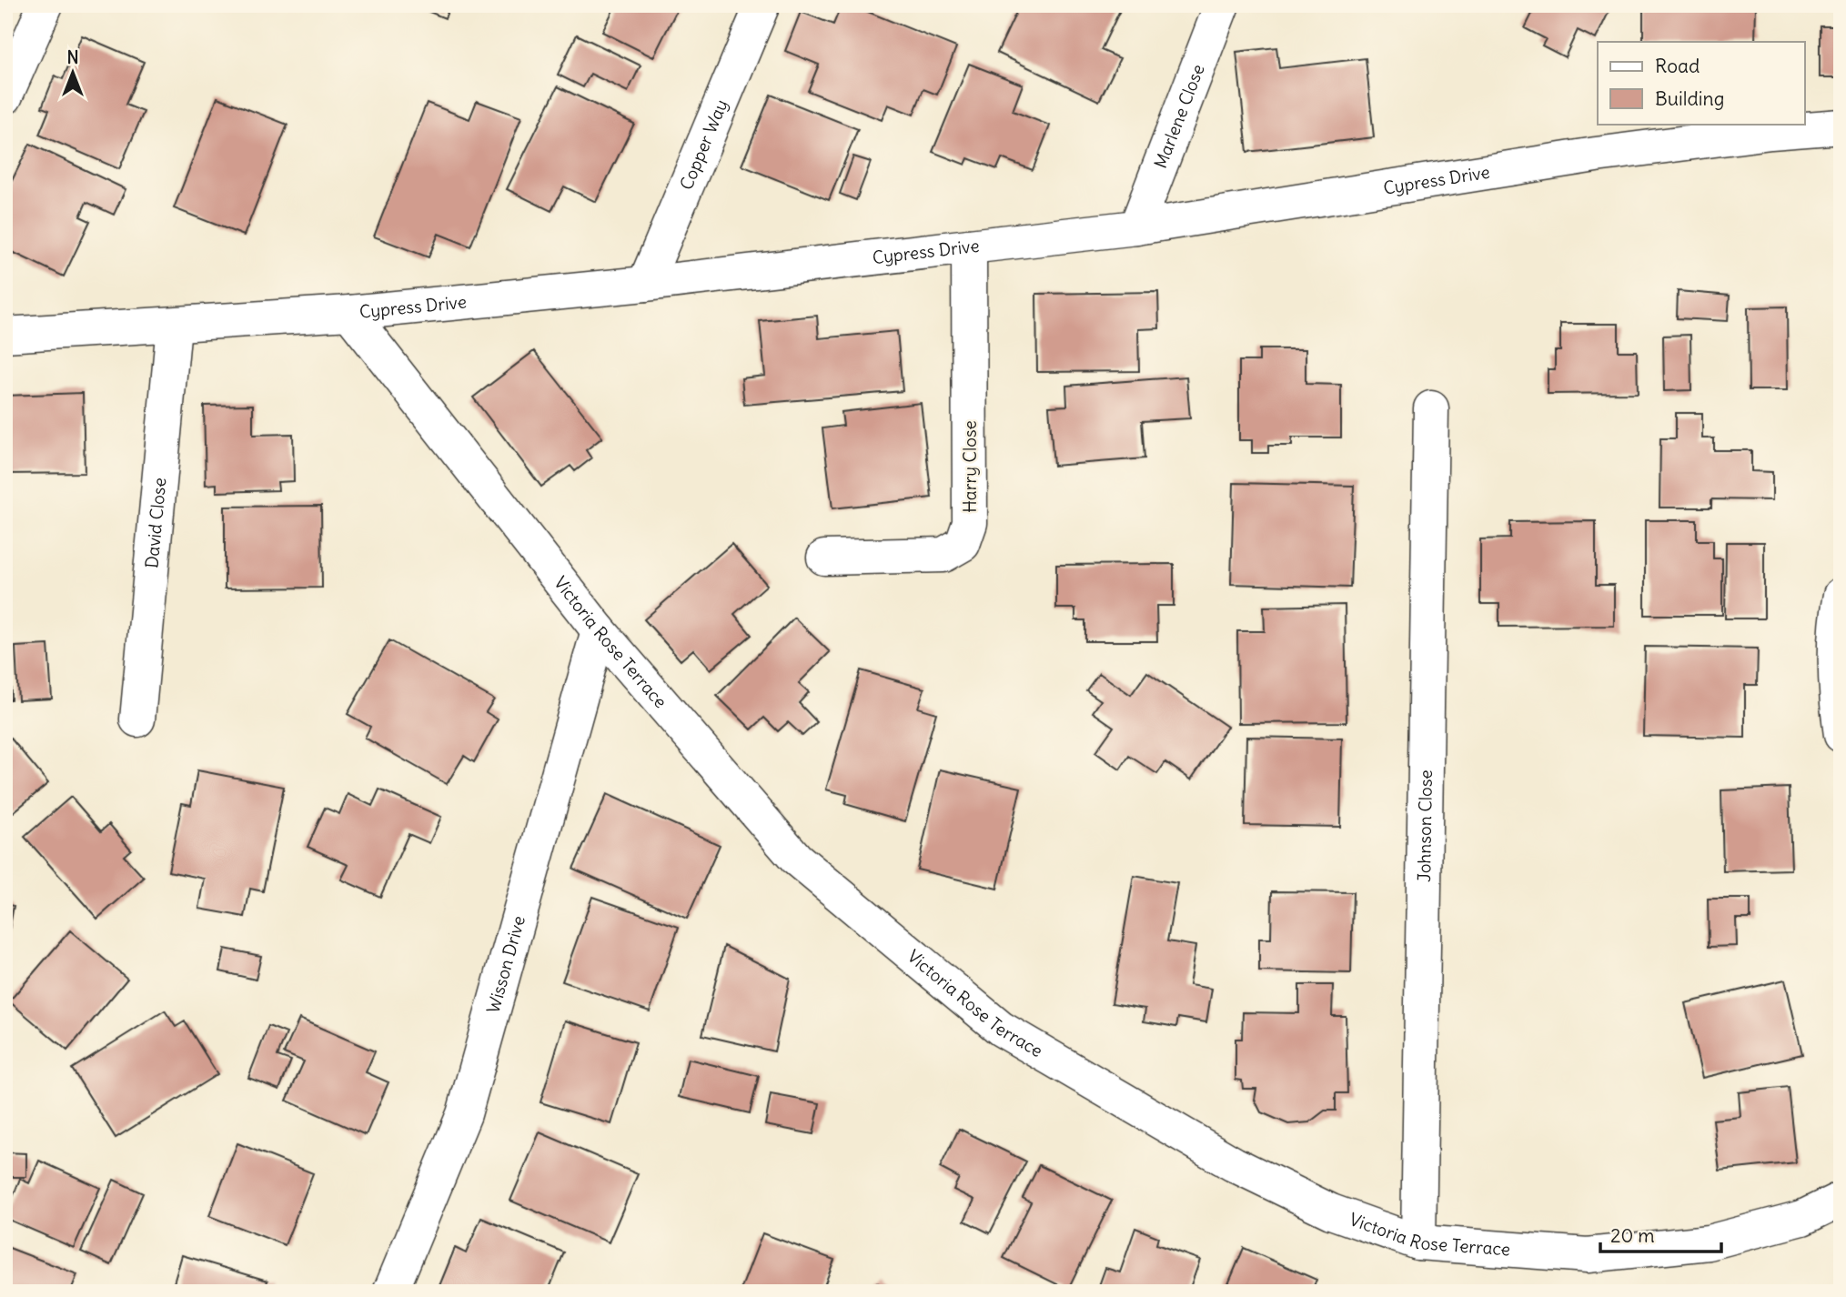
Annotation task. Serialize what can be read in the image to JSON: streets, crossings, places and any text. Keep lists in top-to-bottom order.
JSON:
{
  "streets": {
    "street": [
      "Marlene Close",
      "Copper Way",
      "Cypress Drive",
      "Harry Close",
      "David Close",
      "Victoria Rose Terrace",
      "Johnson Close",
      "Wisson Drive"
    ]
  },
  "crossings": [
    ["Marlene Close", "Cypress Drive"],
    ["Copper Way", "Cypress Drive"],
    ["Cypress Drive", "Harry Close"],
    ["Cypress Drive", "David Close"],
    ["Cypress Drive", "Victoria Rose Terrace"],
    ["Victoria Rose Terrace", "Johnson Close"],
    ["Victoria Rose Terrace", "Wisson Drive"]
  ],
  "legend": ["Road", "Building"],
  "scale_bar": "20 m",
  "north": "top"
}
